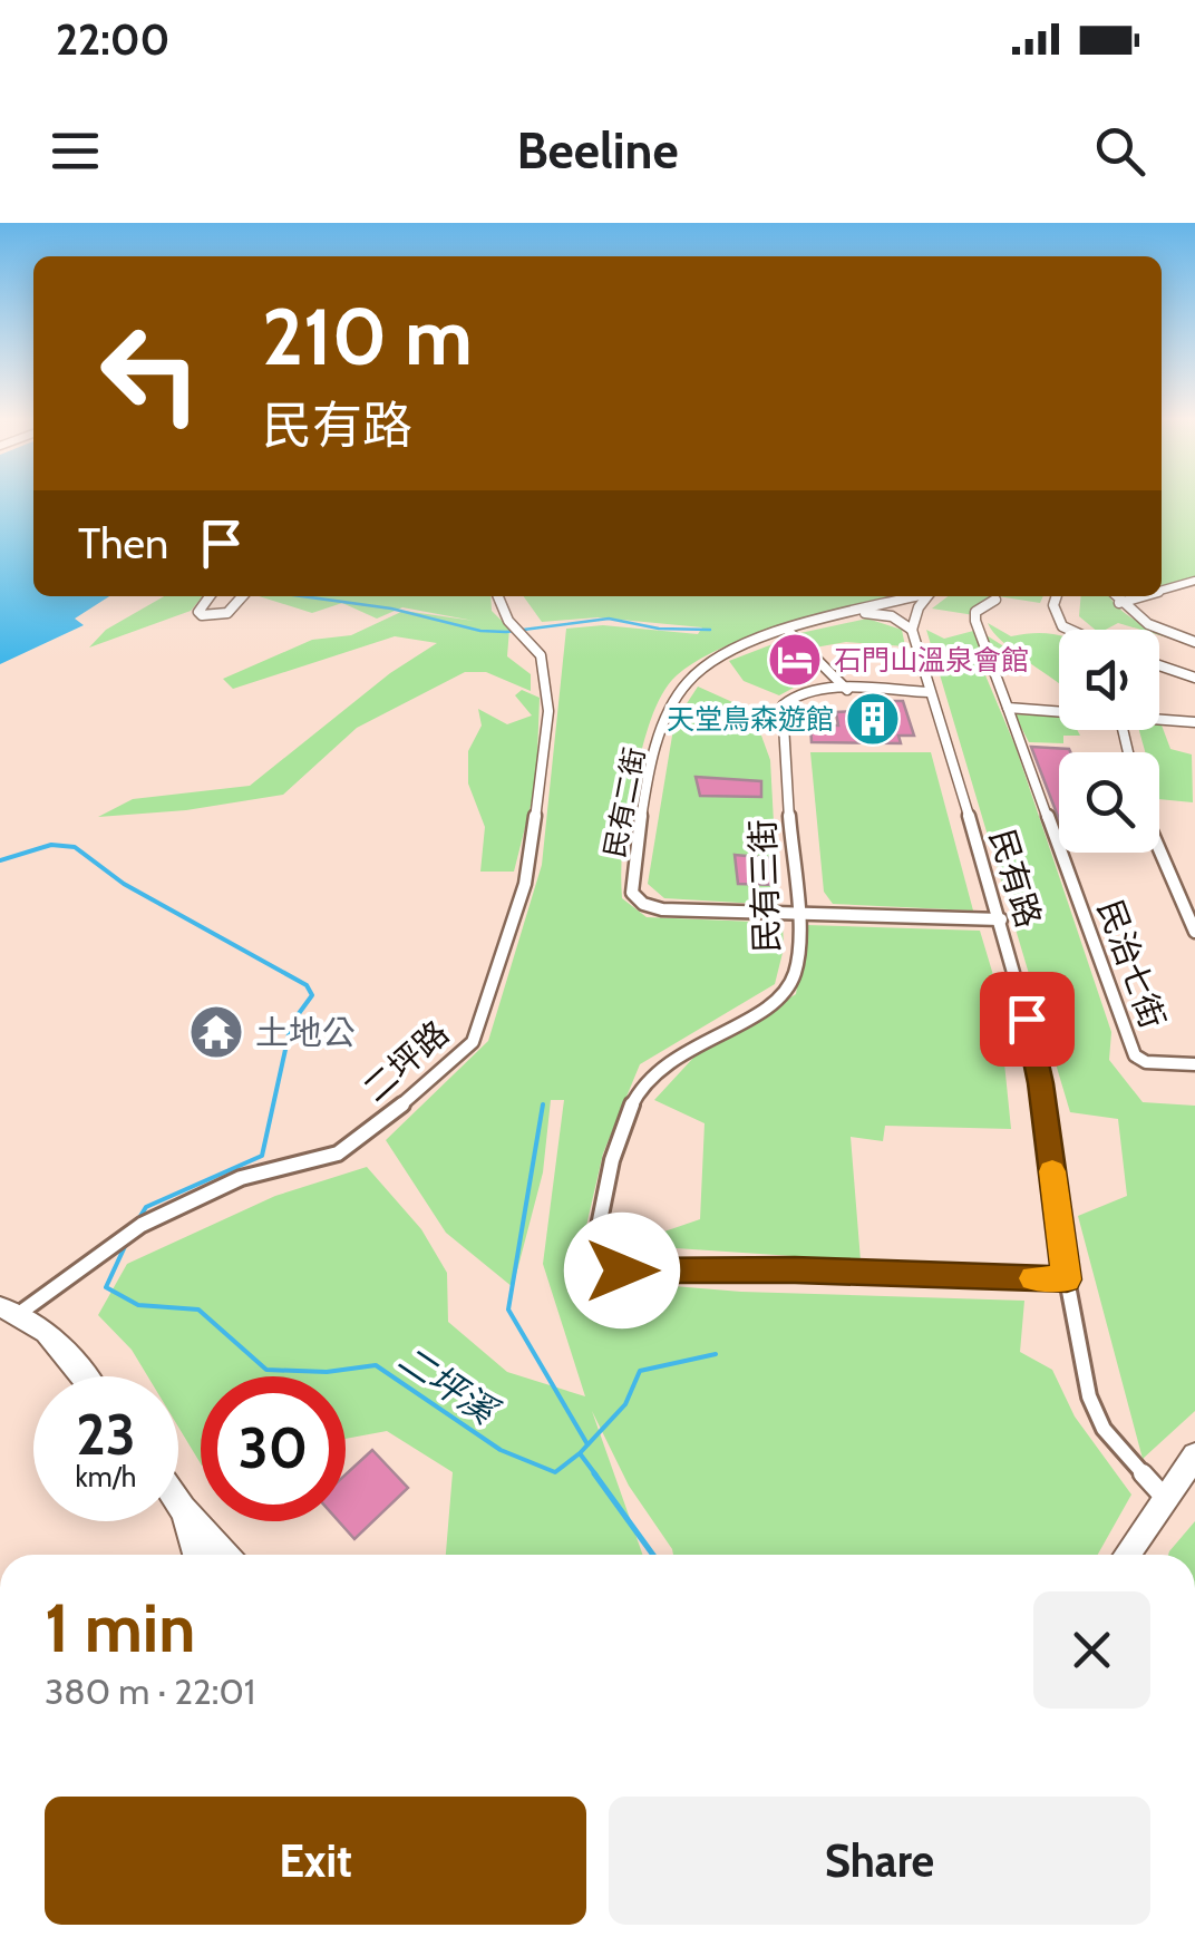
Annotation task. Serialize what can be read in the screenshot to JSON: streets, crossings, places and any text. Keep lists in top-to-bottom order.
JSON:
{
  "streets": {
    "street": [
      "民有二街",
      "民有路",
      "民有三街",
      "民治七街",
      "二坪路"
    ]
  },
  "crossings": [
    ["民有二街", "民有路"],
    ["民有二街", "民有三街"],
    ["民有路", "民有三街"]
  ],
  "water": ["二坪溪"],
  "places": {
    "hotel": ["石門山溫泉會館"],
    "building": ["天堂鳥森遊館"],
    "temple": ["土地公"]
  },
  "page": {
    "status": "22:00",
    "header": "Beeline",
    "turn": ["210 m", "民有路"],
    "then": "Then",
    "speed": "23 km/h",
    "limit": "30",
    "heading": ["1 min", "380 m · 22:01"],
    "buttons": ["Exit", "Share"]
  }
}
